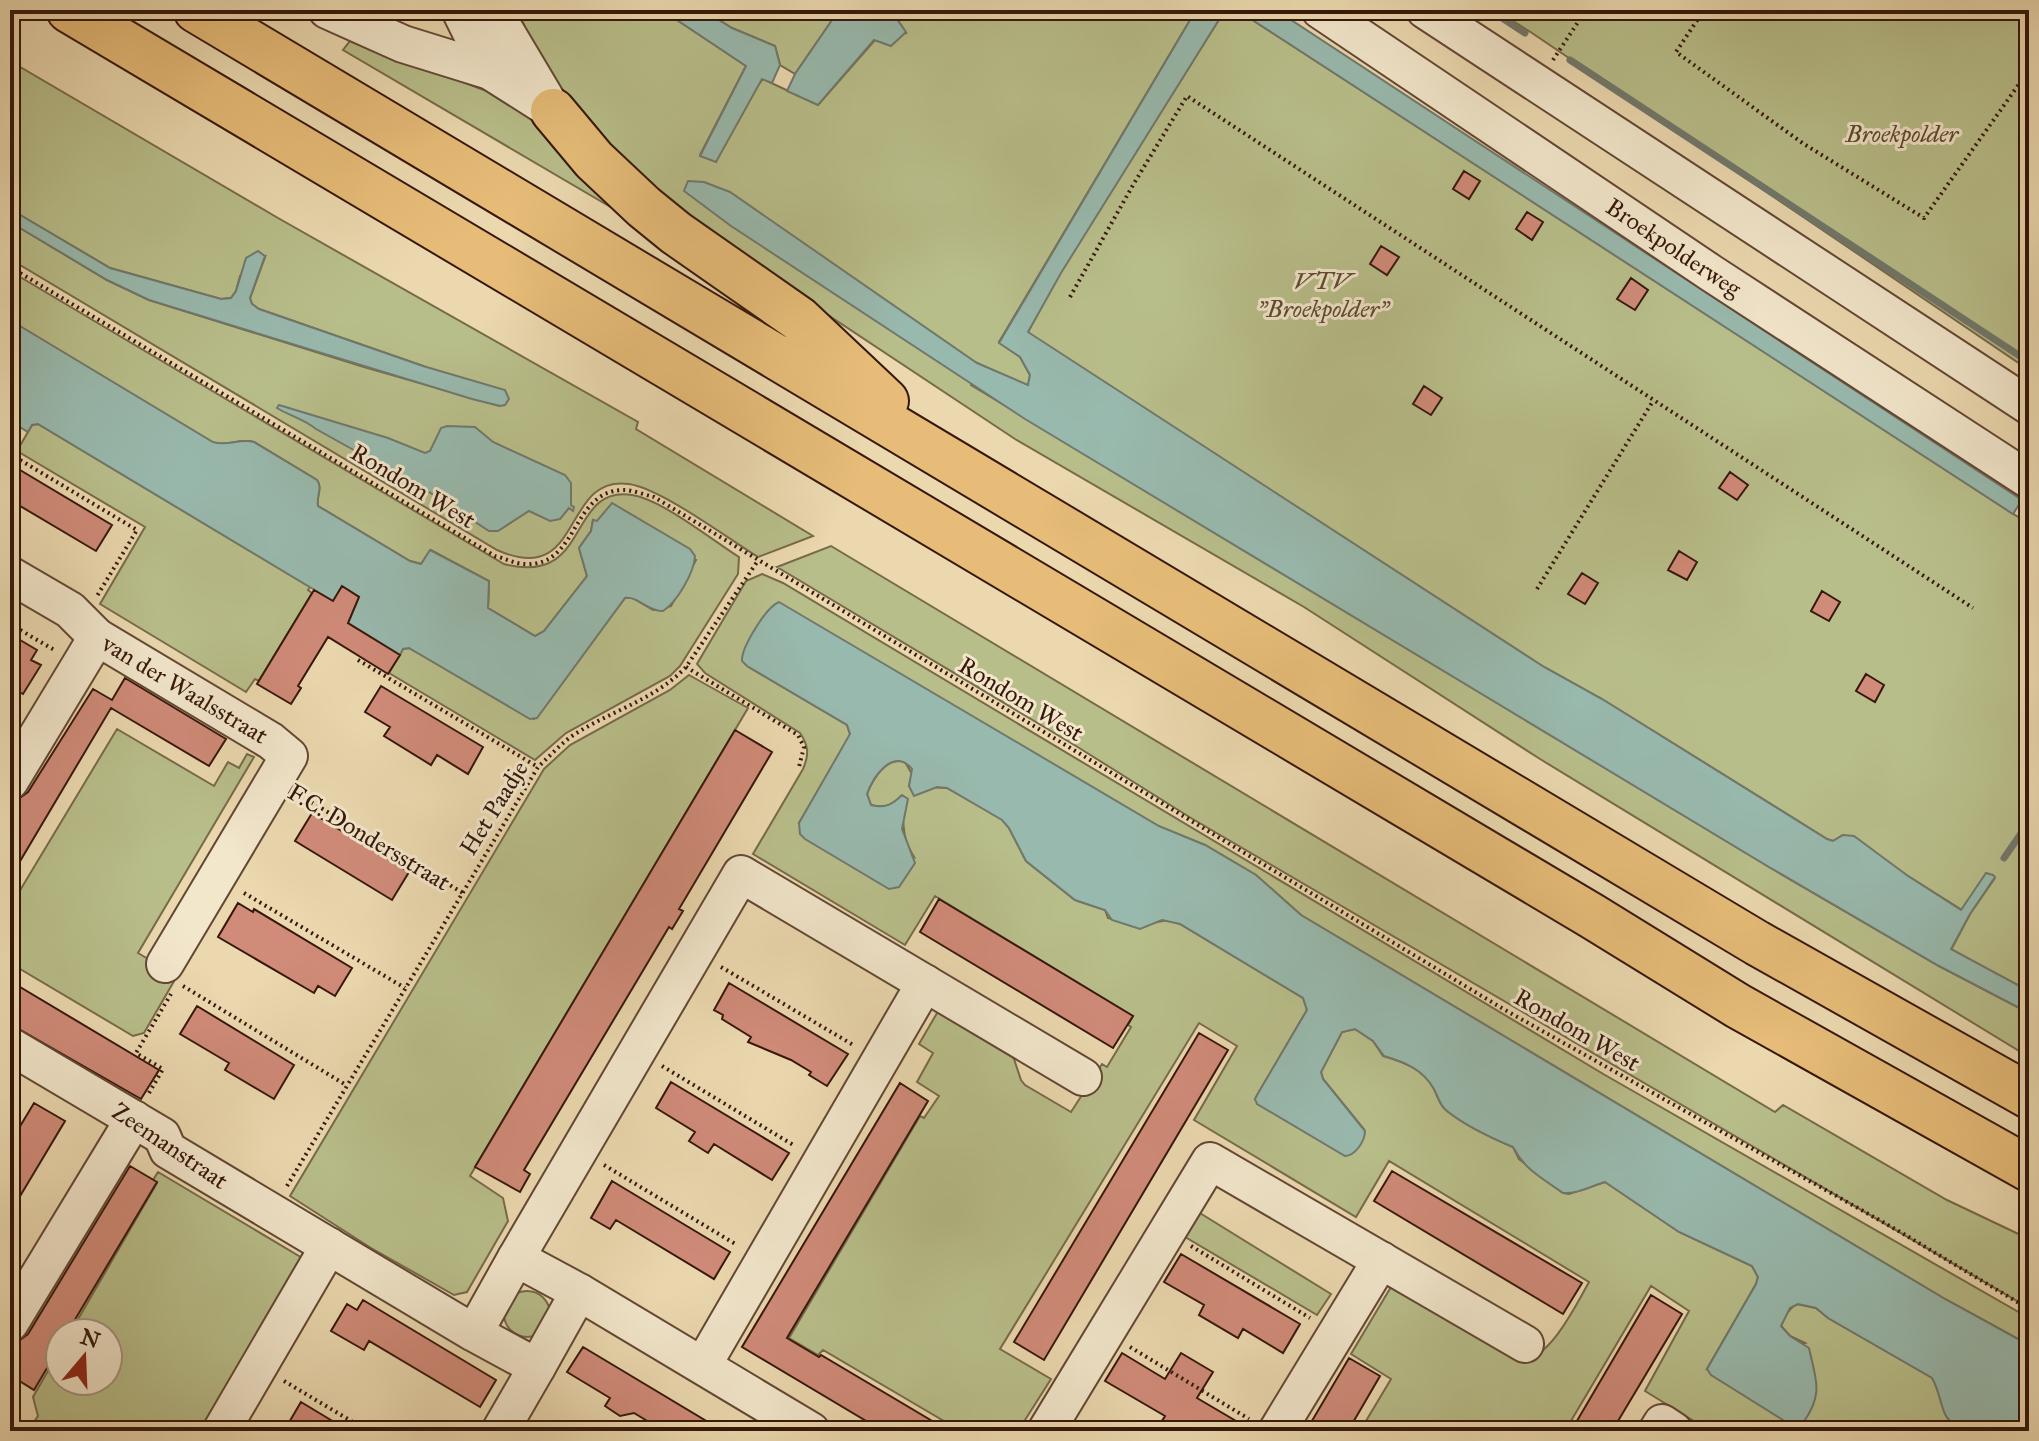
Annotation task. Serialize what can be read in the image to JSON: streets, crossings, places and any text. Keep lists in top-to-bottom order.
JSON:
{
  "streets": {
    "street": [
      "Broekpolderweg",
      "van der Waalsstraat",
      "F.C. Dondersstraat",
      "Zeemanstraat"
    ],
    "path": ["Rondom West", "Het Paadje"]
  },
  "crossings": [
    ["Rondom West", "Het Paadje"],
    ["van der Waalsstraat", "F.C. Dondersstraat"],
    ["Het Paadje", "F.C. Dondersstraat"],
    ["Het Paadje", "Zeemanstraat"]
  ],
  "parks": ["Broekpolder", "VTV \"Broekpolder\""],
  "north": "top"
}
